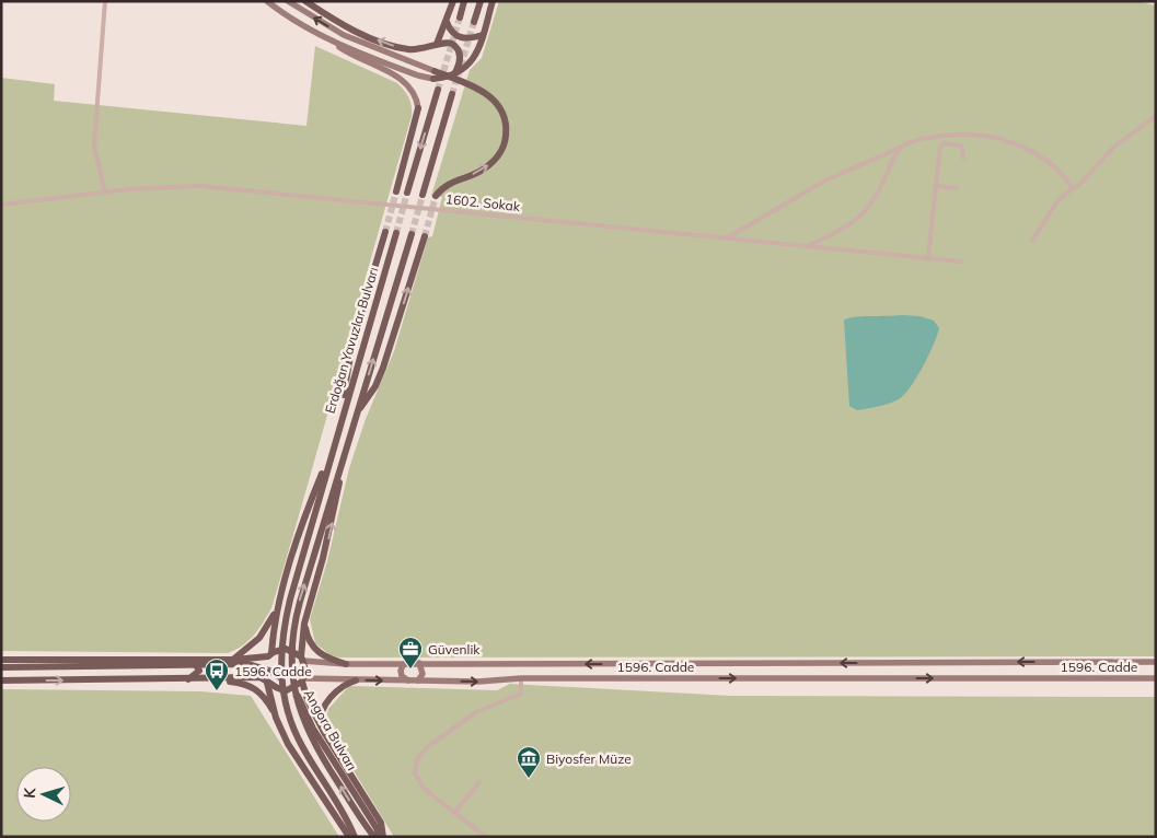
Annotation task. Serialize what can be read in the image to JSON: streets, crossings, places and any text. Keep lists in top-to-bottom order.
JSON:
{
  "streets": {
    "main road": ["Erdoğan Yavuzlar Bulvarı", "1596. Cadde", "Angora Bulvarı"],
    "street": ["1602. Sokak"]
  },
  "crossings": [
    ["Erdoğan Yavuzlar Bulvarı", "1596. Cadde"],
    ["Erdoğan Yavuzlar Bulvarı", "Angora Bulvarı"],
    ["1596. Cadde", "Angora Bulvarı"]
  ],
  "places": {
    "office": ["Güvenlik"],
    "bus stop": ["1596. Cadde"],
    "museum": ["Biyosfer Müze"]
  },
  "north": "left"
}
